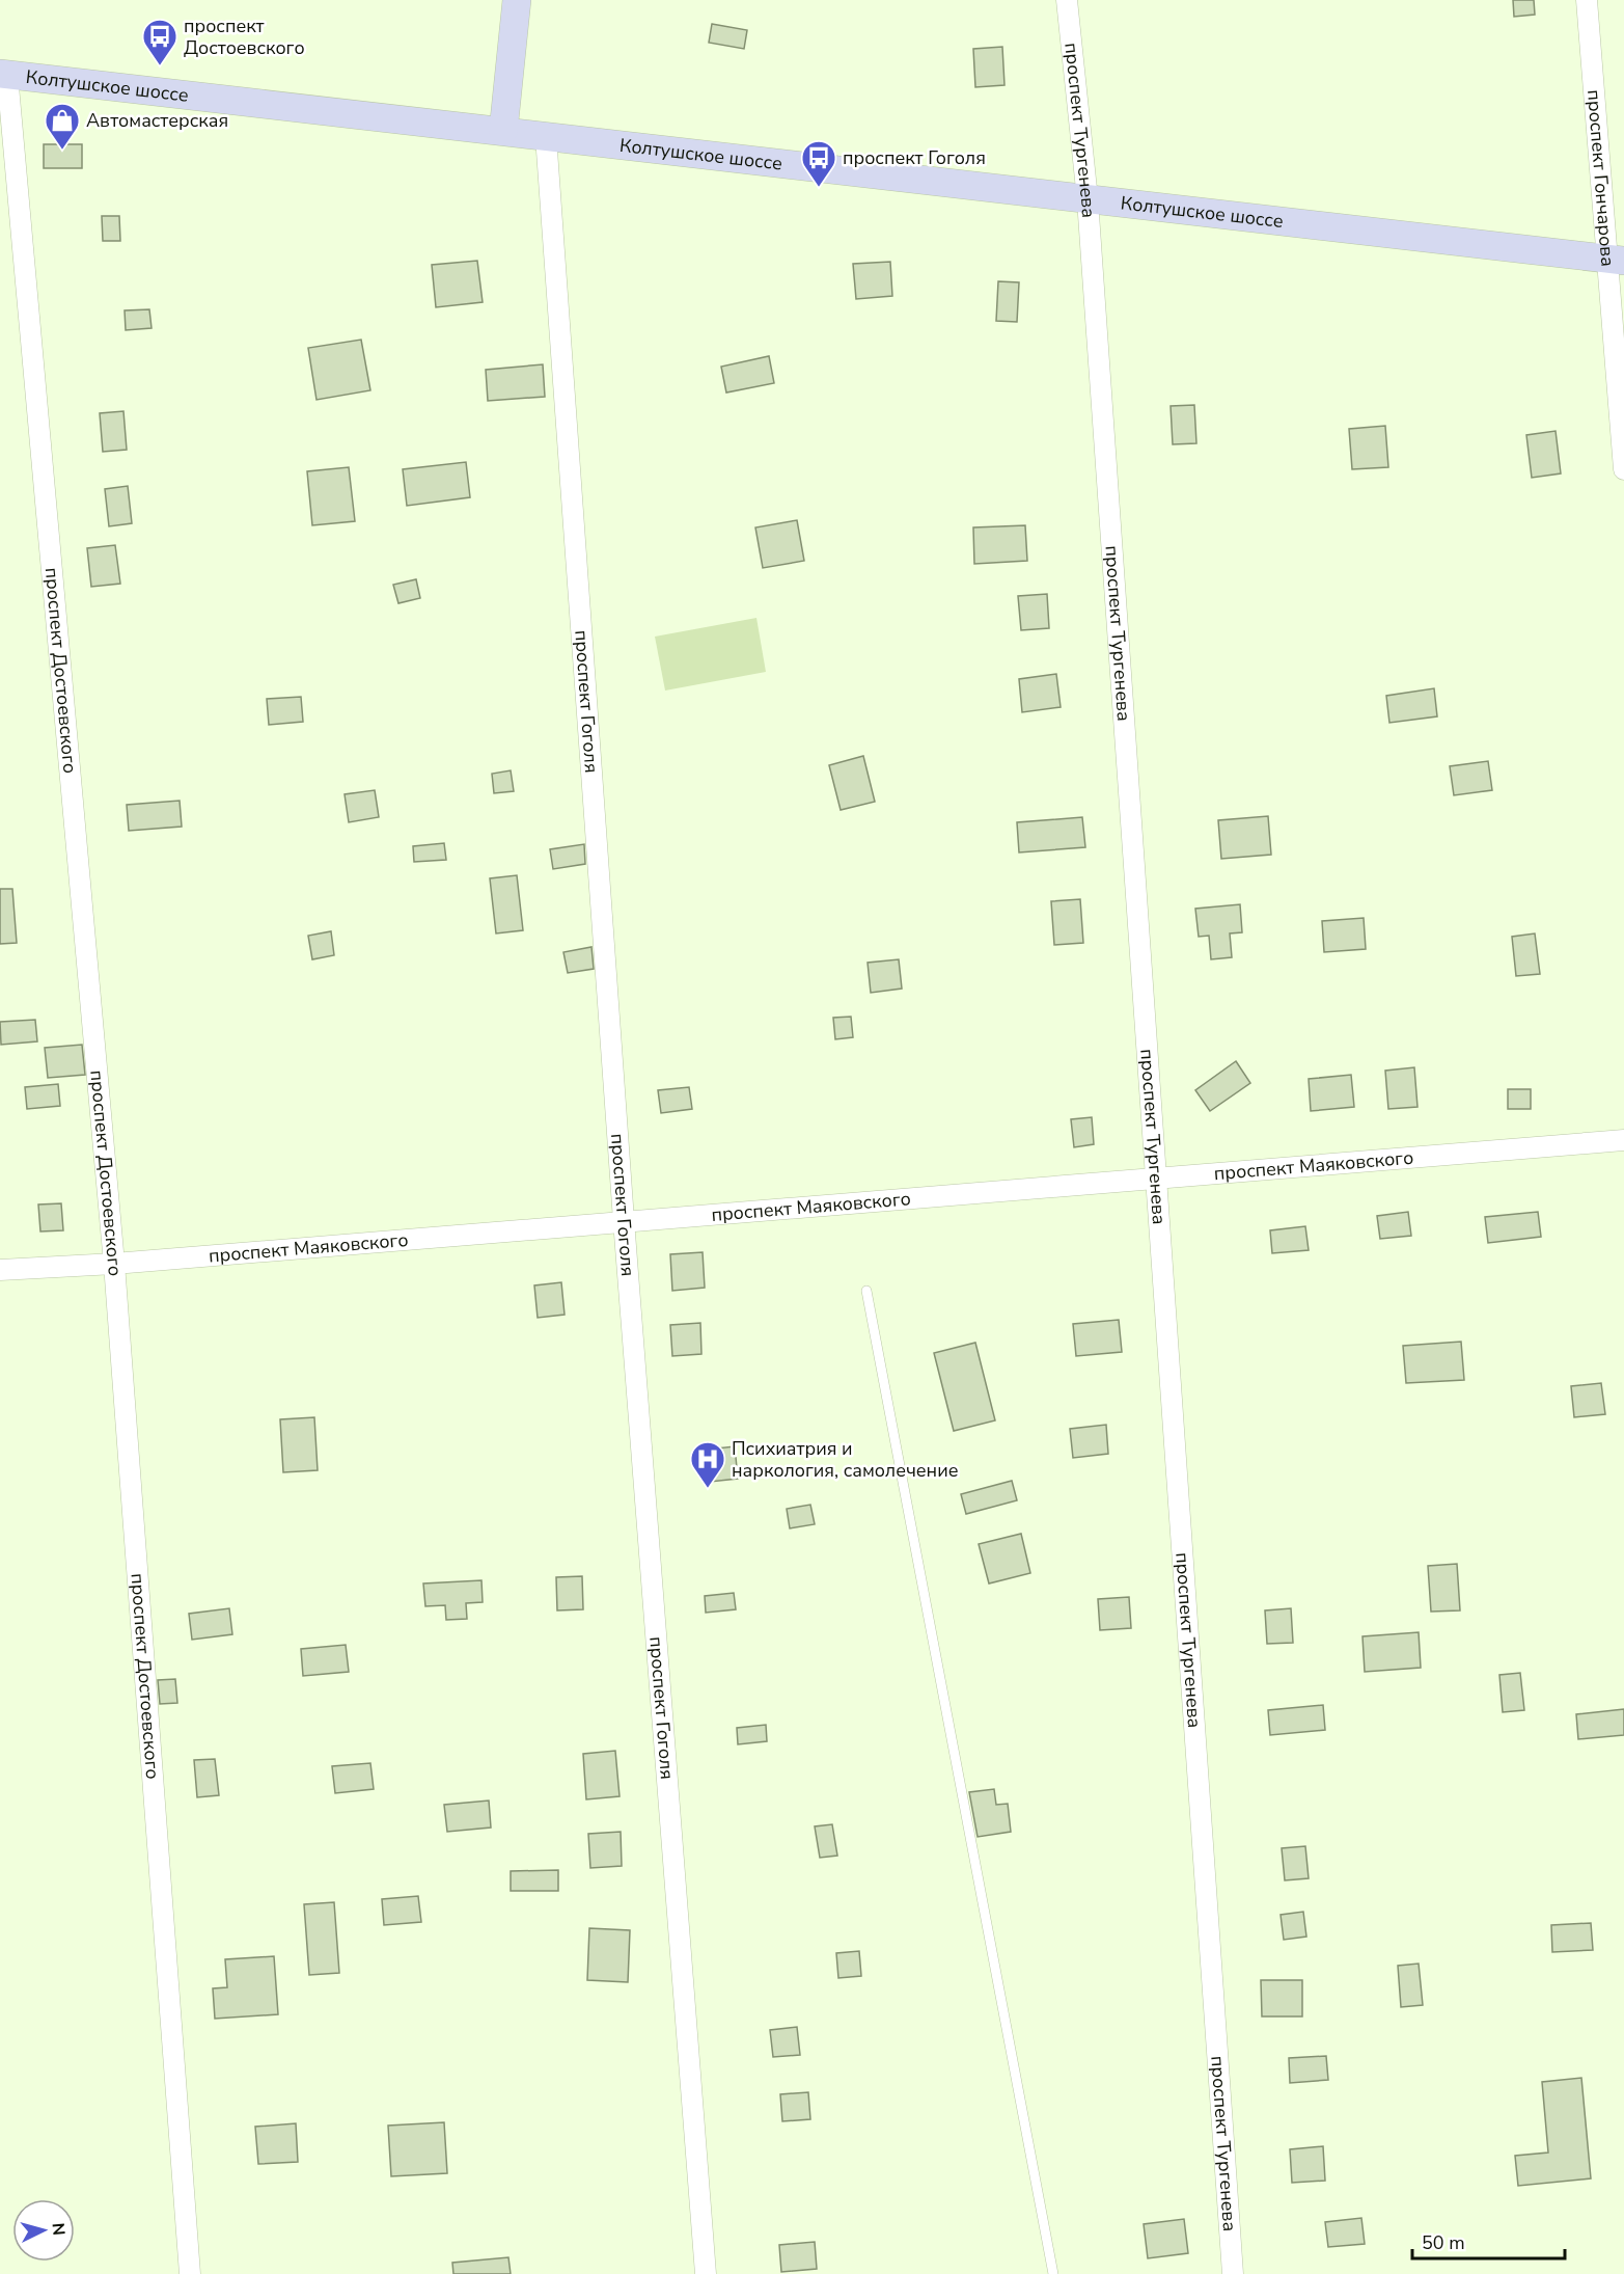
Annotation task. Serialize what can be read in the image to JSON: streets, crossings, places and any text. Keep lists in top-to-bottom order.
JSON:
{
  "streets": {
    "main road": ["Колтушское шоссе"],
    "street": [
      "проспект Тургенева",
      "проспект Гончарова",
      "проспект Достоевского",
      "проспект Гоголя",
      "проспект Маяковского"
    ]
  },
  "crossings": [
    ["Колтушское шоссе", "проспект Тургенева"],
    ["Колтушское шоссе", "проспект Гончарова"],
    ["Колтушское шоссе", "проспект Достоевского"],
    ["Колтушское шоссе", "проспект Гоголя"],
    ["проспект Тургенева", "проспект Маяковского"],
    ["проспект Достоевского", "проспект Маяковского"],
    ["проспект Гоголя", "проспект Маяковского"]
  ],
  "places": {
    "bus stop": ["проспект Достоевского", "проспект Гоголя"],
    "shop": ["Автомастерская"],
    "hospital": ["Психиатрия и наркология, самолечение"]
  },
  "scale_bar": "50 m",
  "north": "right"
}
